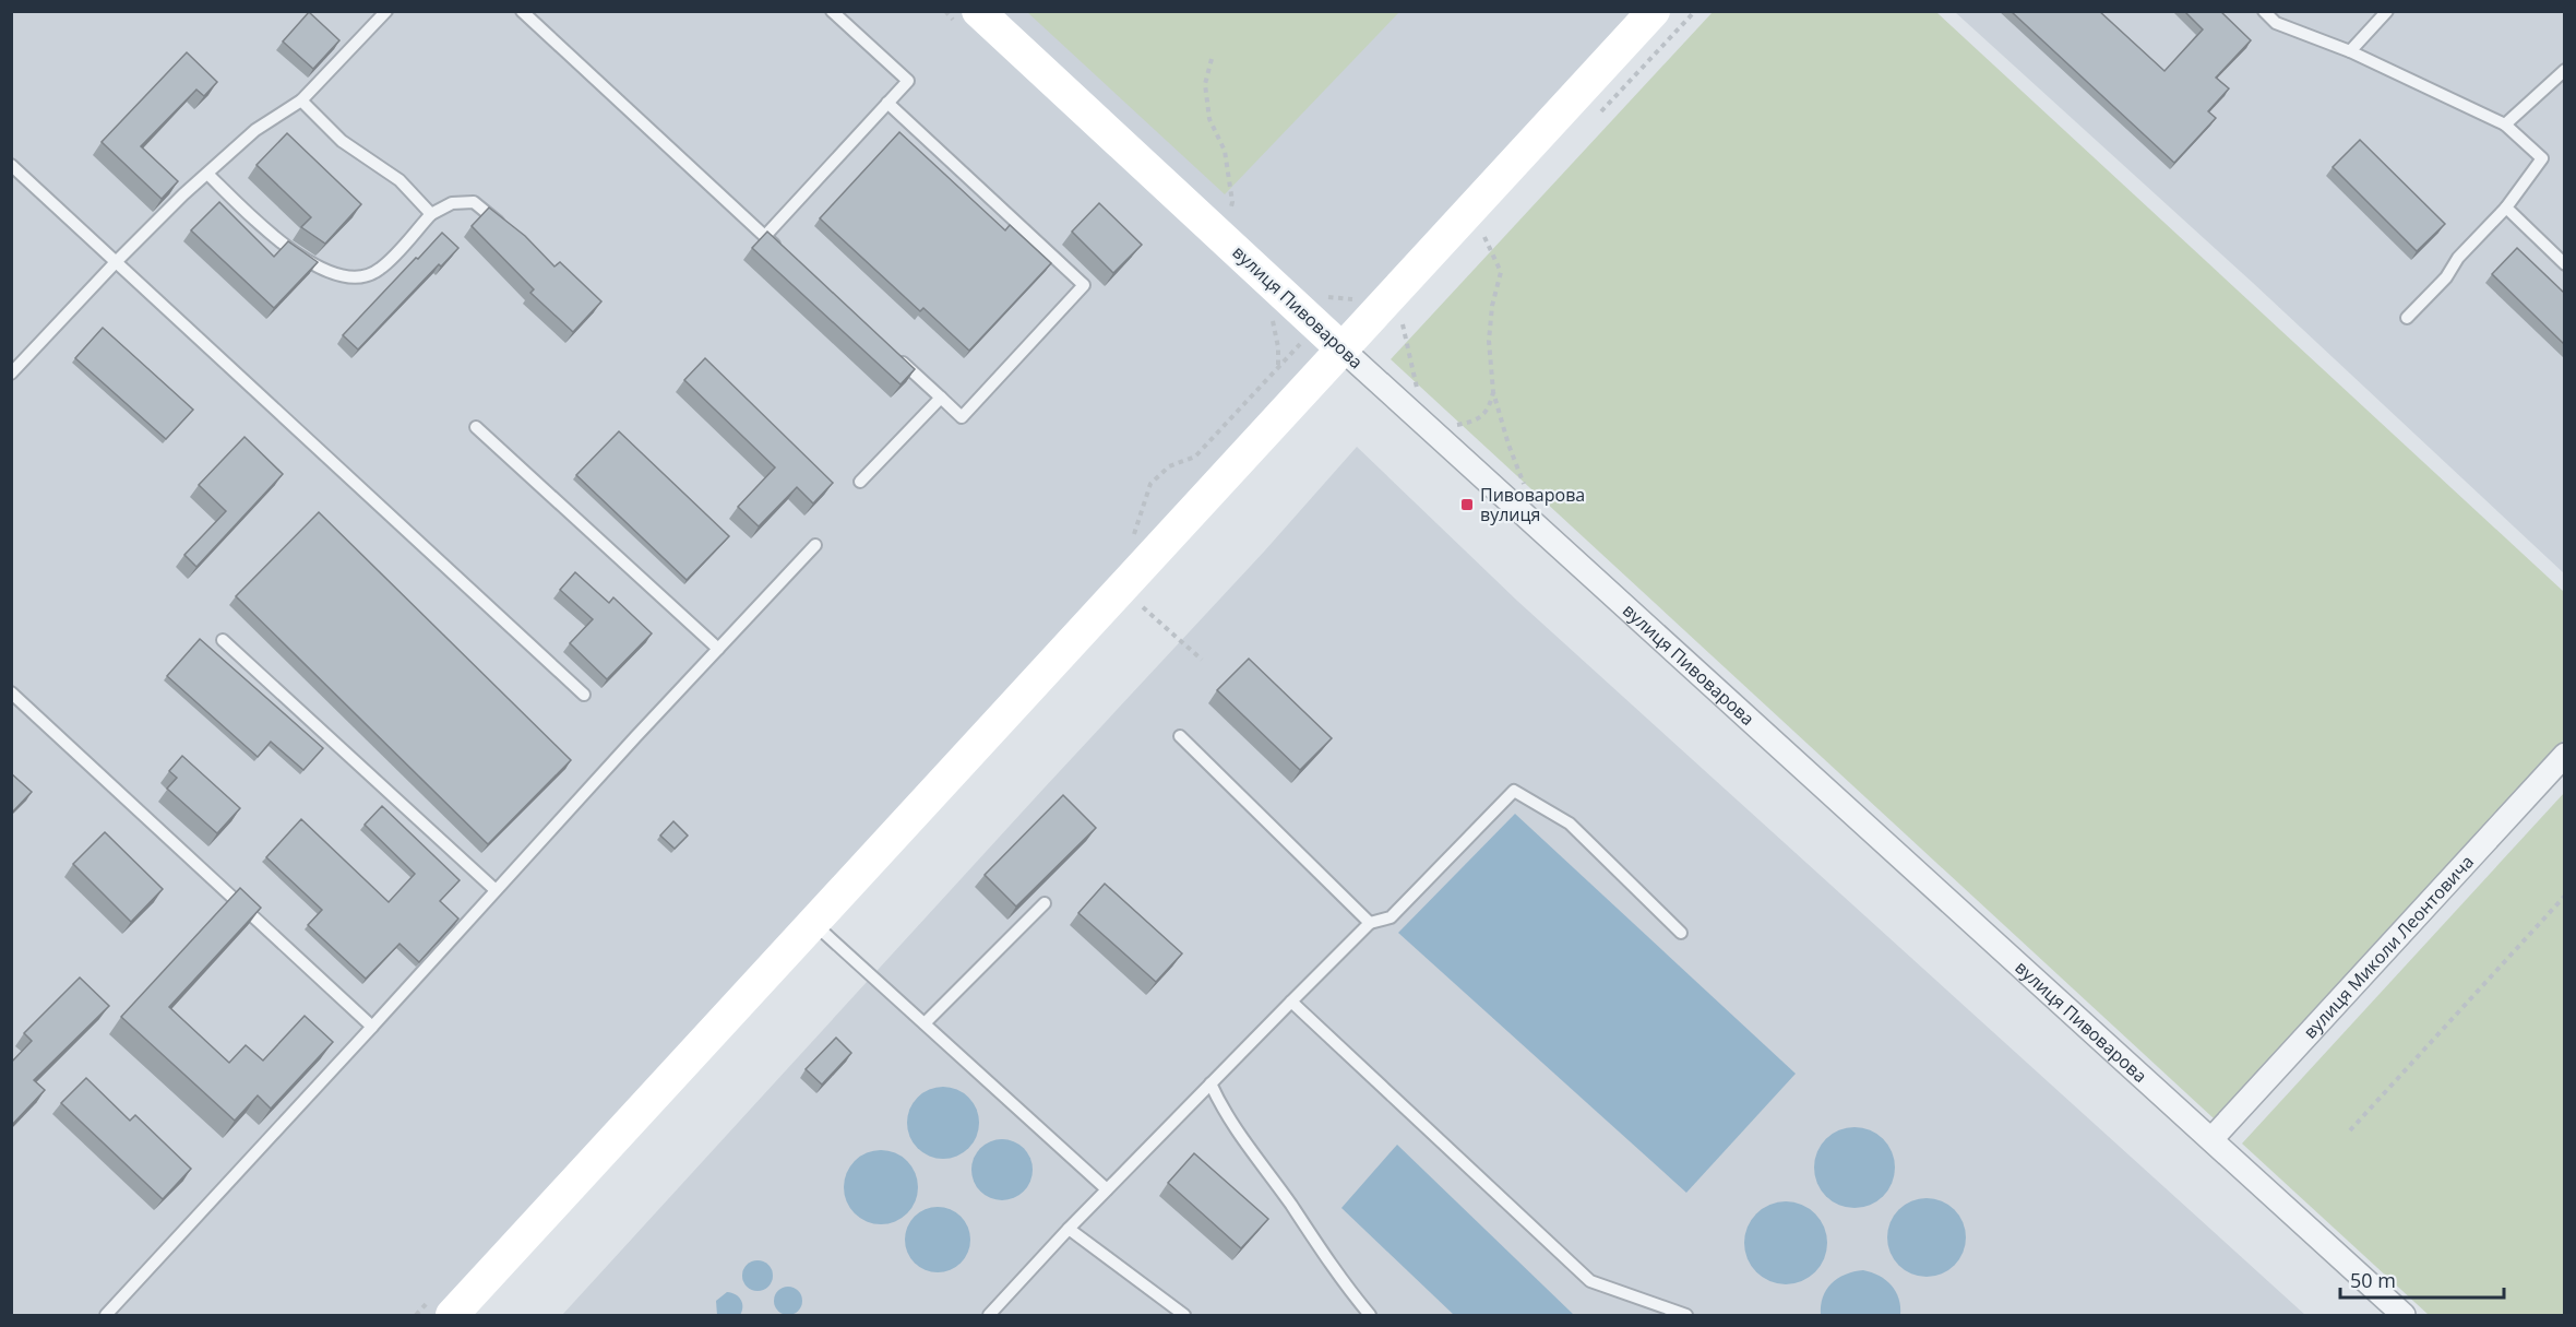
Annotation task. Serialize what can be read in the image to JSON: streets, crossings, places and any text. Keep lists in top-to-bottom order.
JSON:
{
  "streets": {
    "main road": ["вулиця Пивоварова"],
    "street": ["вулиця Миколи Леонтовича"]
  },
  "crossings": [
    ["вулиця Пивоварова", "вулиця Миколи Леонтовича"]
  ],
  "places": {
    "transit": ["Пивоварова вулиця"]
  },
  "scale_bar": "50 m"
}
